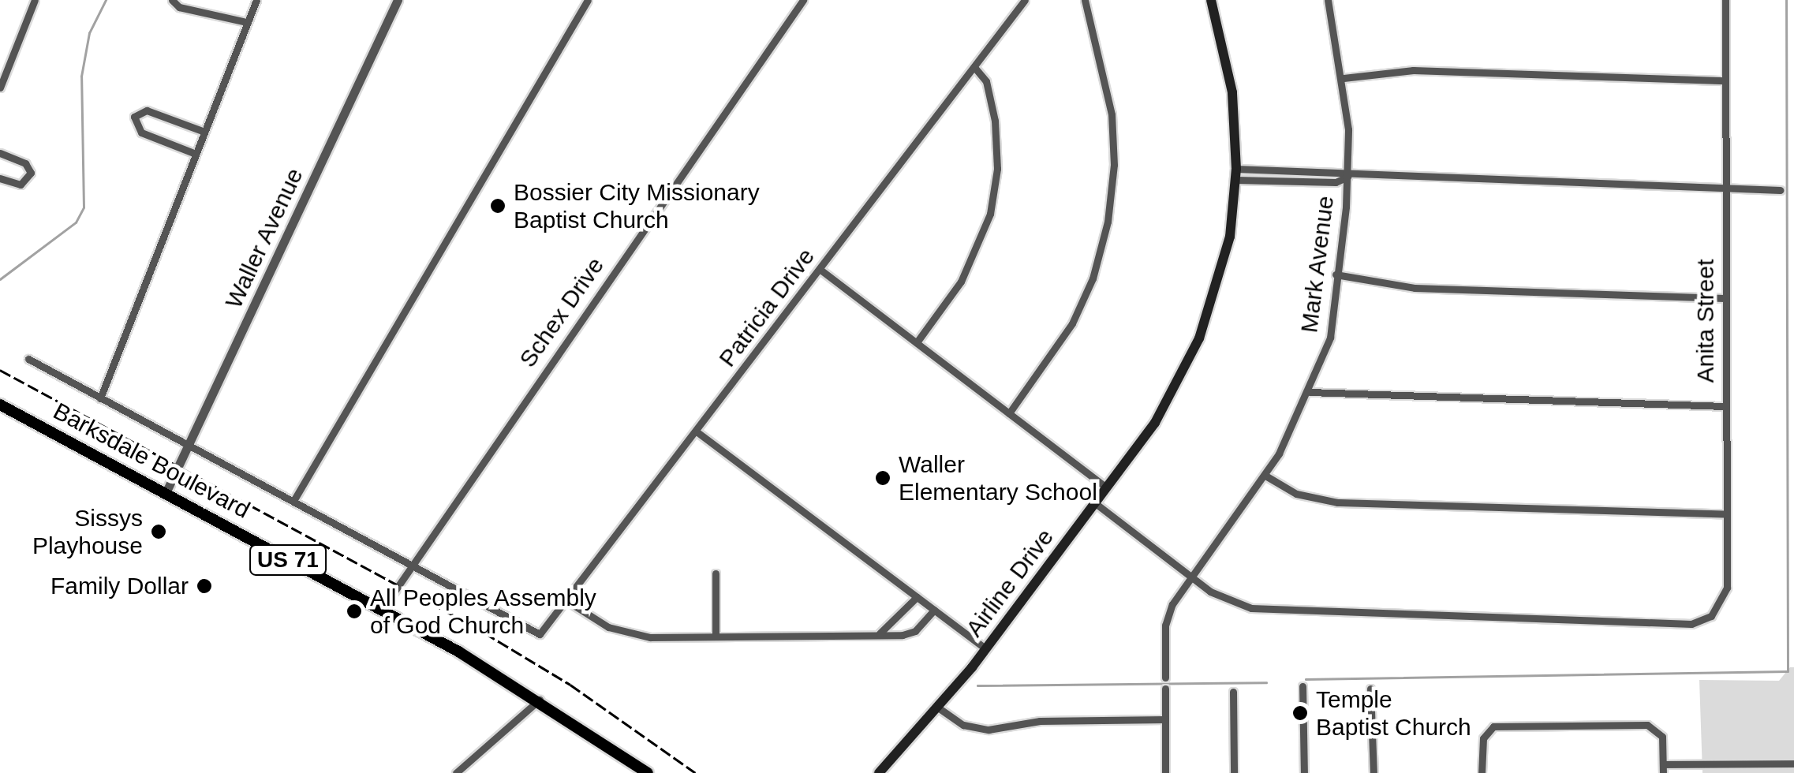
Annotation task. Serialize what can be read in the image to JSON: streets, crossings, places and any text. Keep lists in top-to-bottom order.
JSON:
{
  "streets": {
    "main road": ["Barksdale Boulevard", "US 71", "Airline Drive"],
    "street": [
      "Waller Avenue",
      "Mark Avenue",
      "Patricia Drive",
      "Schex Drive",
      "Anita Street"
    ]
  },
  "crossings": [
    ["Waller Avenue", "Barksdale Boulevard"],
    ["Mark Avenue", "Anita Street"],
    ["Patricia Drive", "Schex Drive"],
    ["Schex Drive", "Barksdale Boulevard"]
  ],
  "places": [
    "Bossier City Missionary Baptist Church",
    "Waller Elementary School",
    "Sissys Playhouse",
    "Family Dollar",
    "All Peoples Assembly of God Church",
    "Temple Baptist Church"
  ]
}
